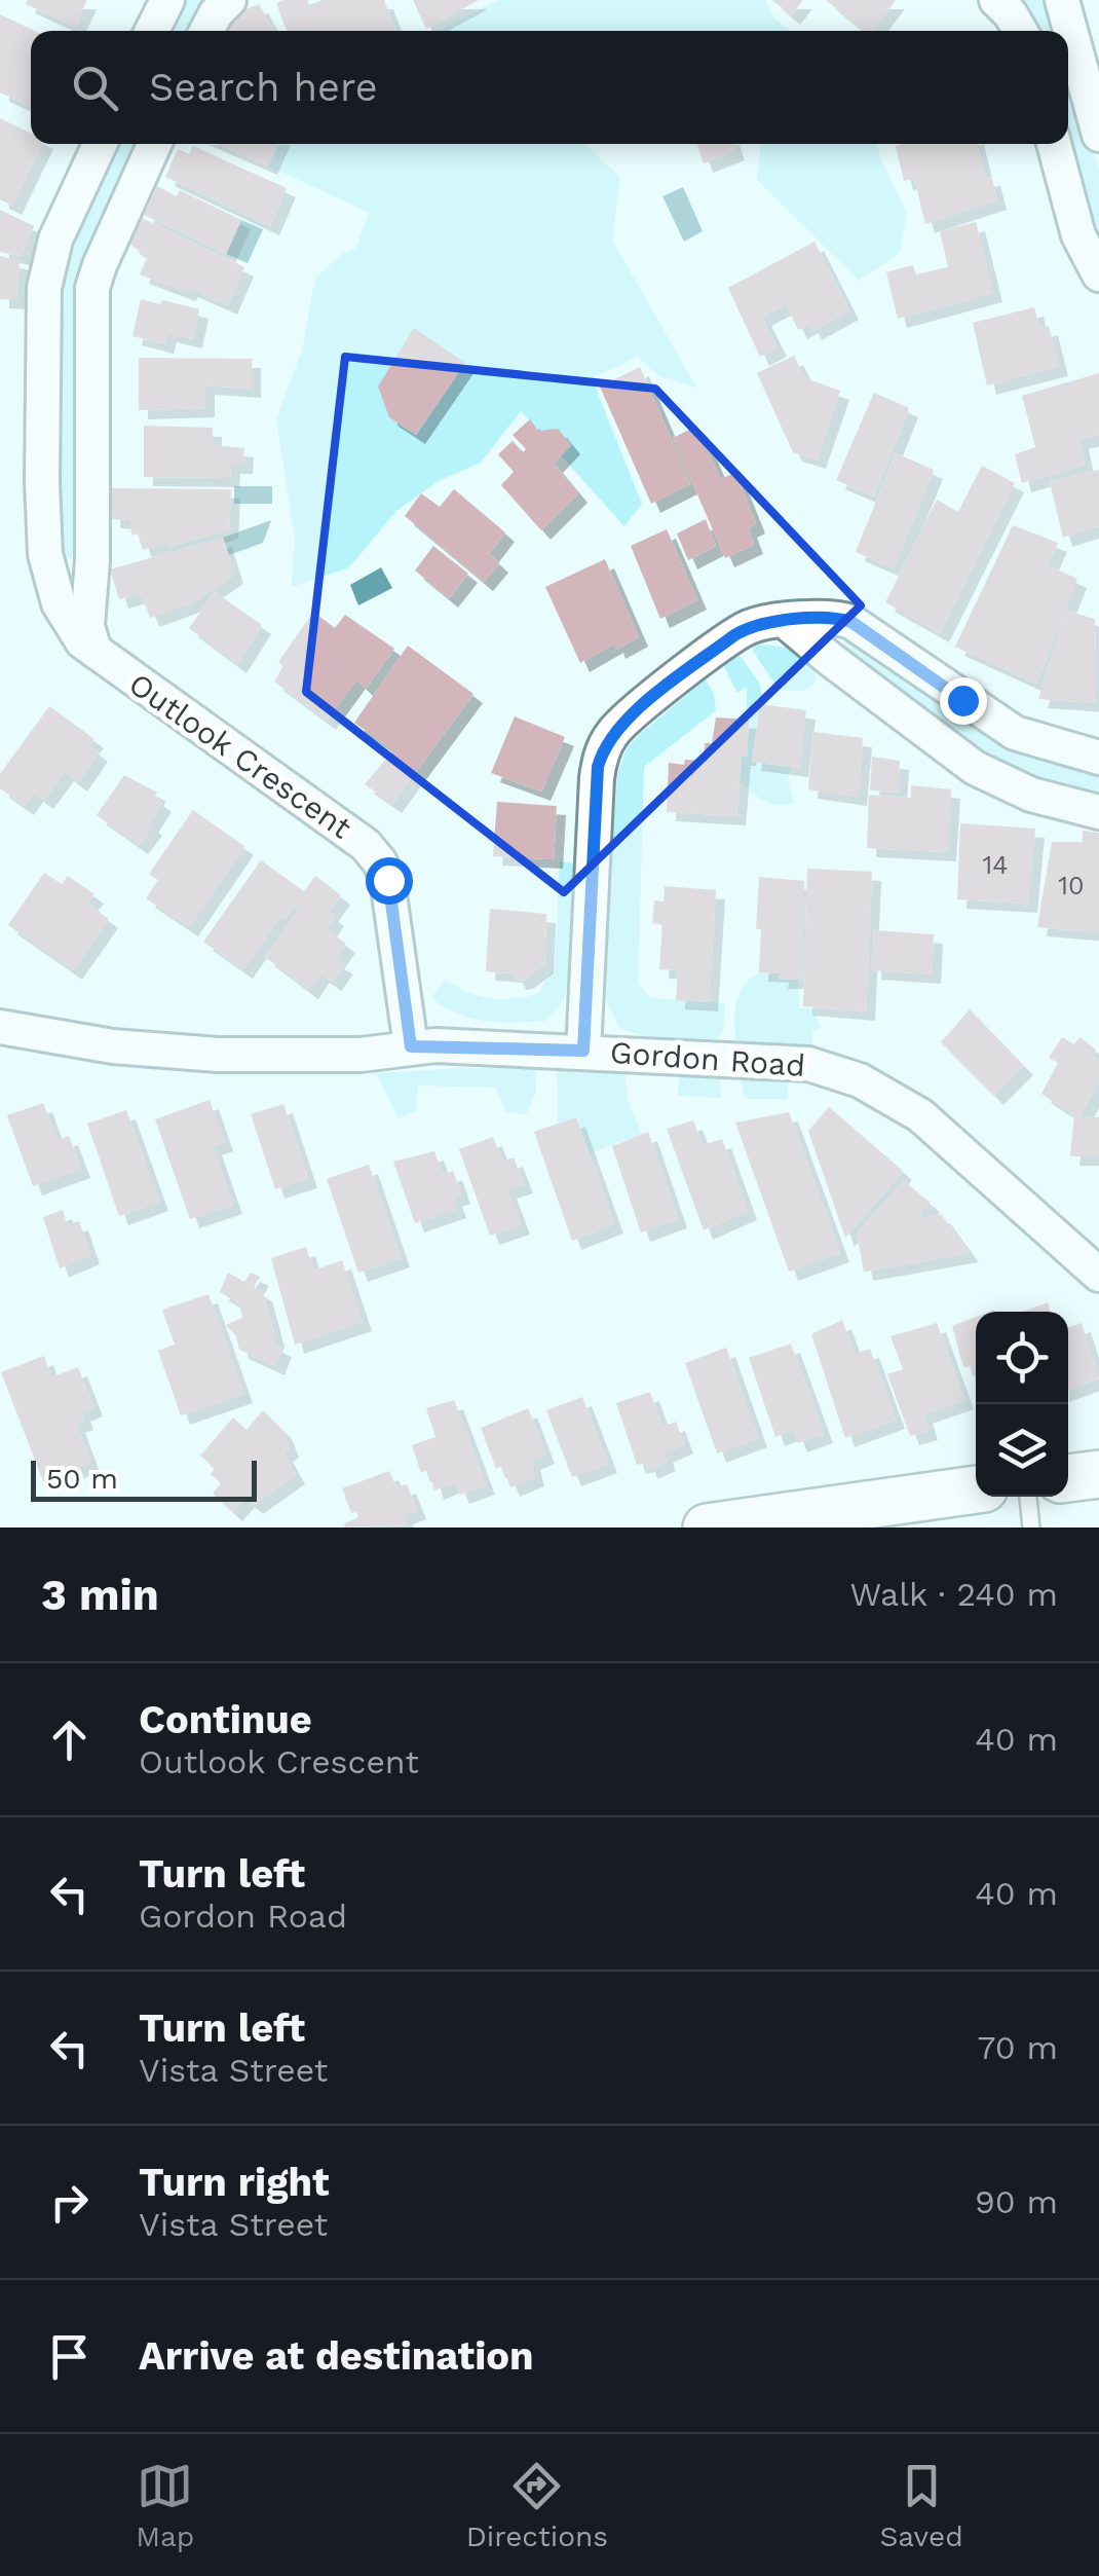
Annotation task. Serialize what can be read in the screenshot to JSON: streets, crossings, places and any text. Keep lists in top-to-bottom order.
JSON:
{
  "streets": {
    "street": ["Outlook Crescent", "Gordon Road"]
  },
  "crossings": [
    ["Outlook Crescent", "Gordon Road"]
  ],
  "house_numbers": ["14", "10"],
  "scale_bar": "50 m",
  "page": {
    "search": "Search here",
    "scale": "50 m",
    "heading": ["3 min", "Walk · 240 m"],
    "list": [
      ["Continue", "Outlook Crescent", "40 m"],
      ["Turn left", "Gordon Road", "40 m"],
      ["Turn left", "Vista Street", "70 m"],
      ["Turn right", "Vista Street", "90 m"],
      "Arrive at destination"
    ],
    "nav": ["Map", "Directions", "Saved"]
  }
}
